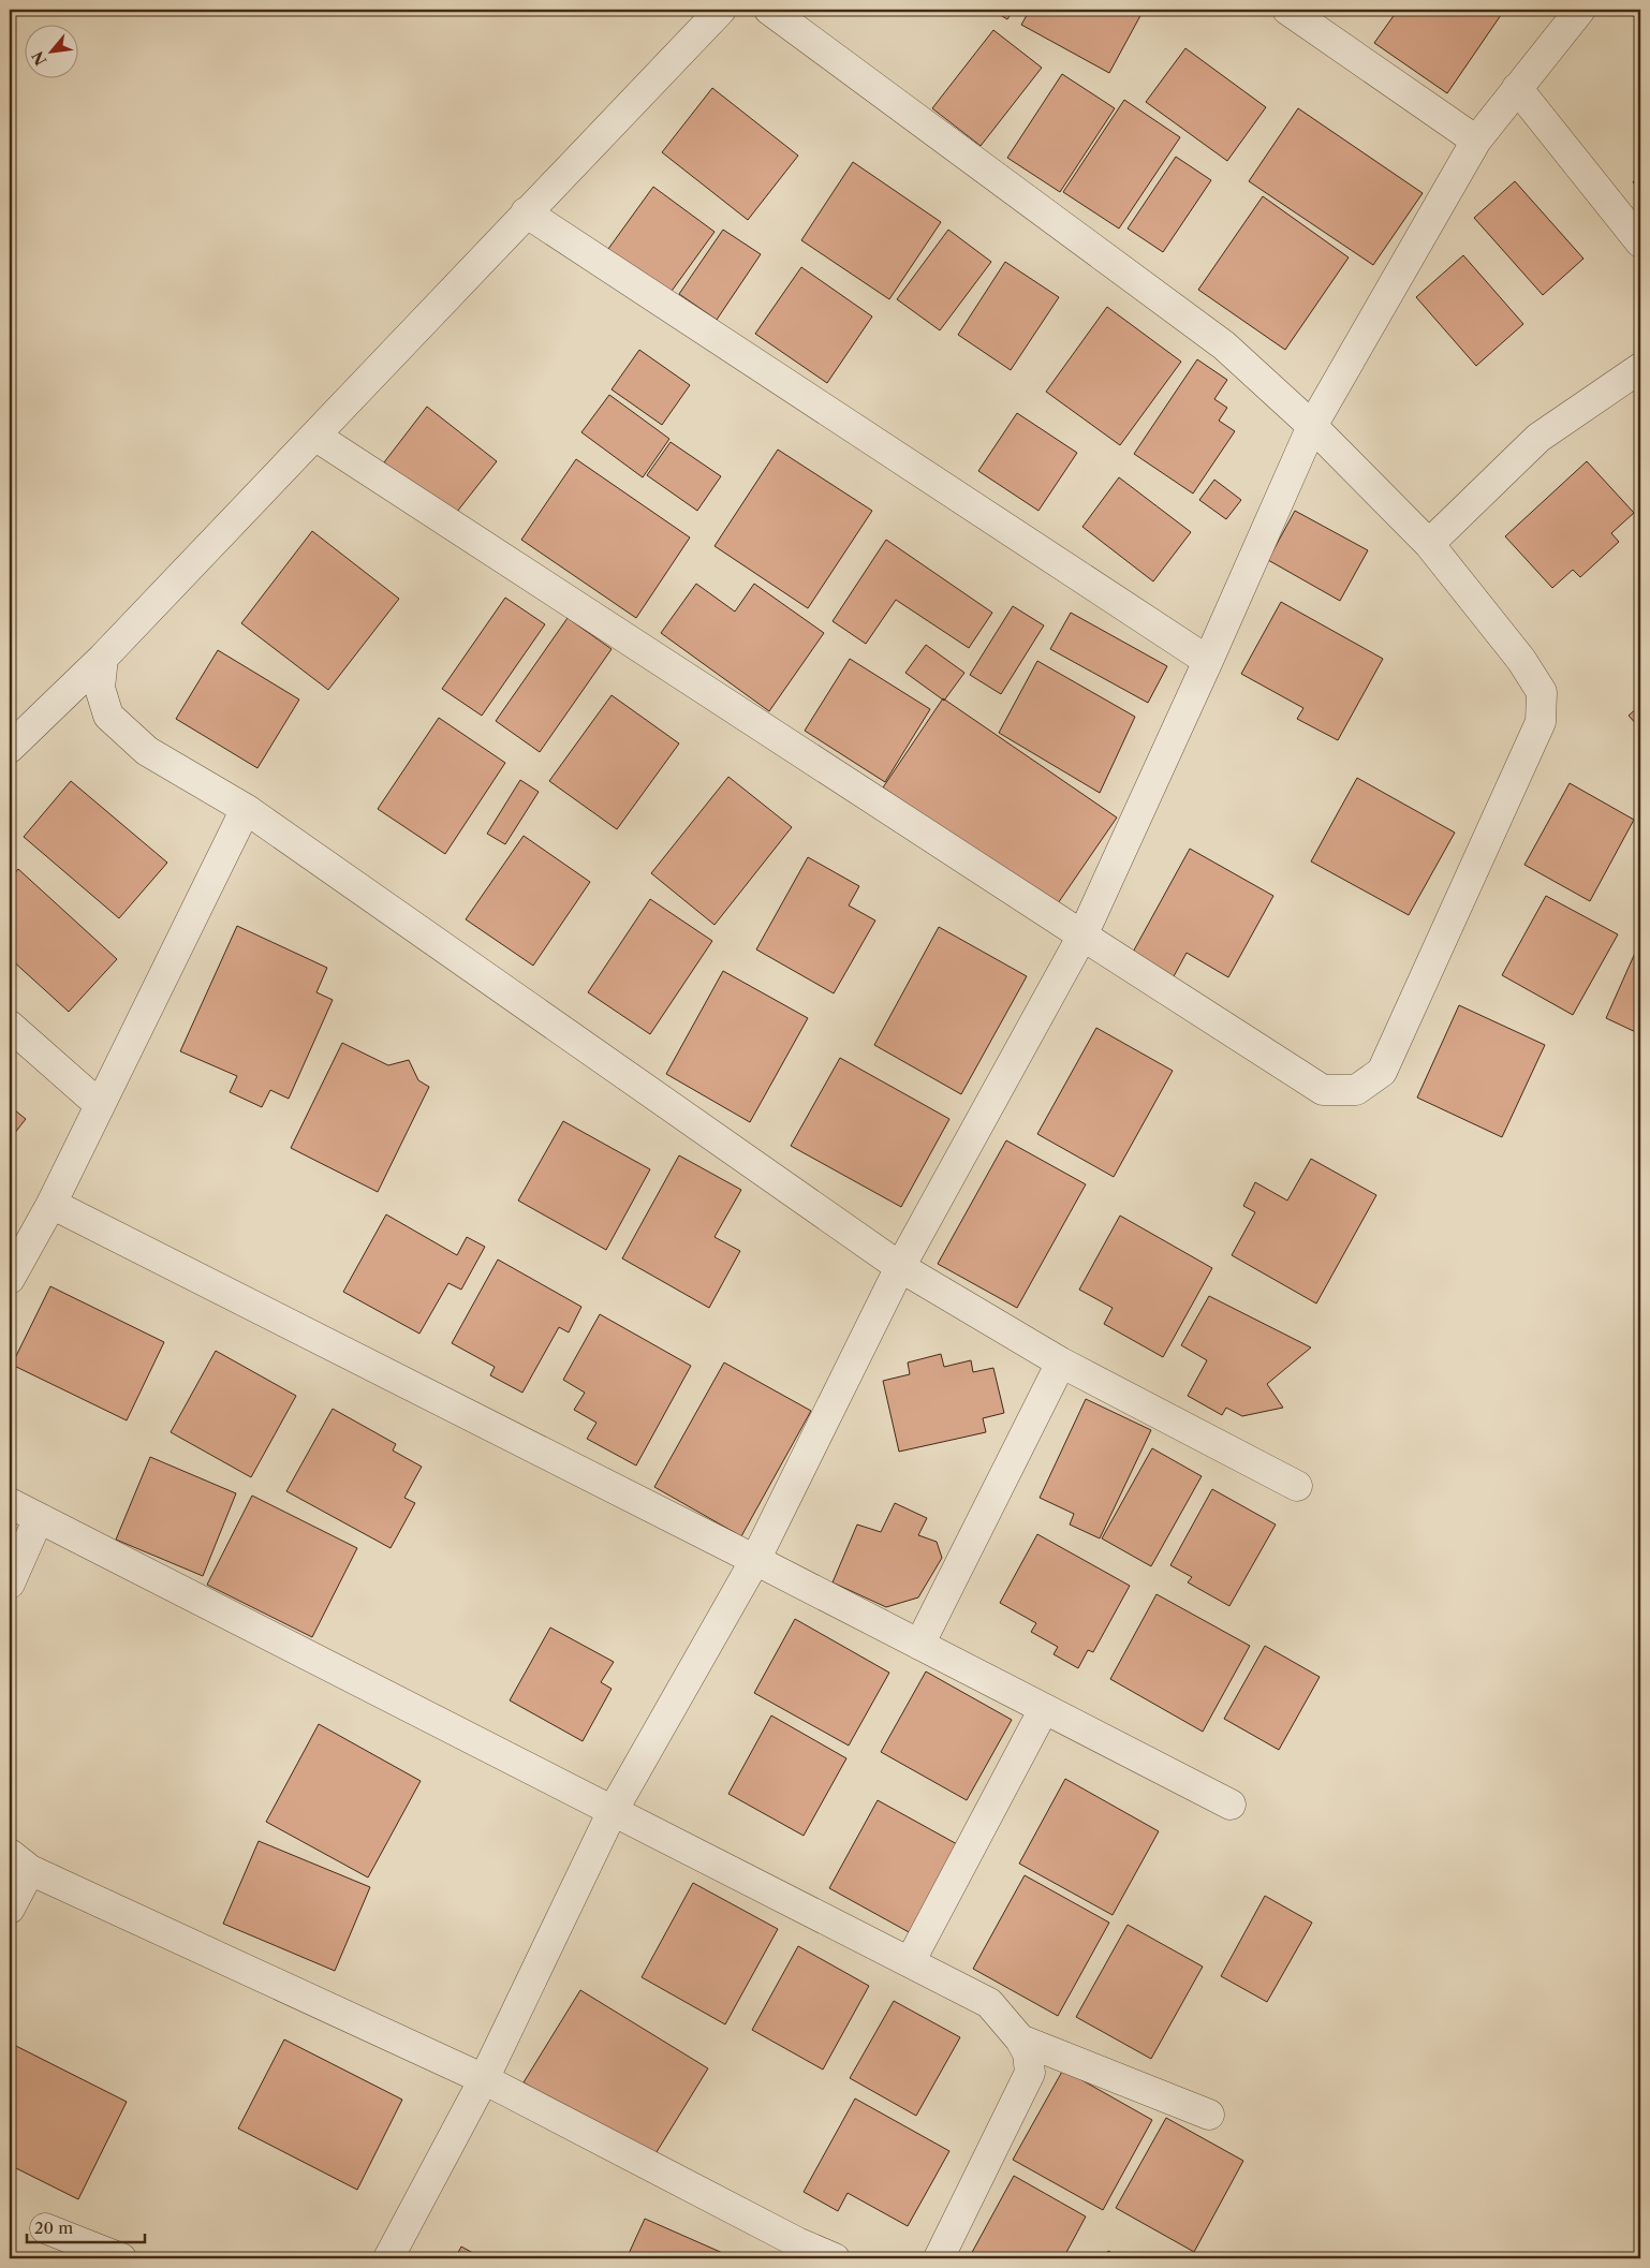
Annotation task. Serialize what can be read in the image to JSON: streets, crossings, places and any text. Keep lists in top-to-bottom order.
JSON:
{
  "scale_bar": "20 m",
  "north": "bottom left"
}
